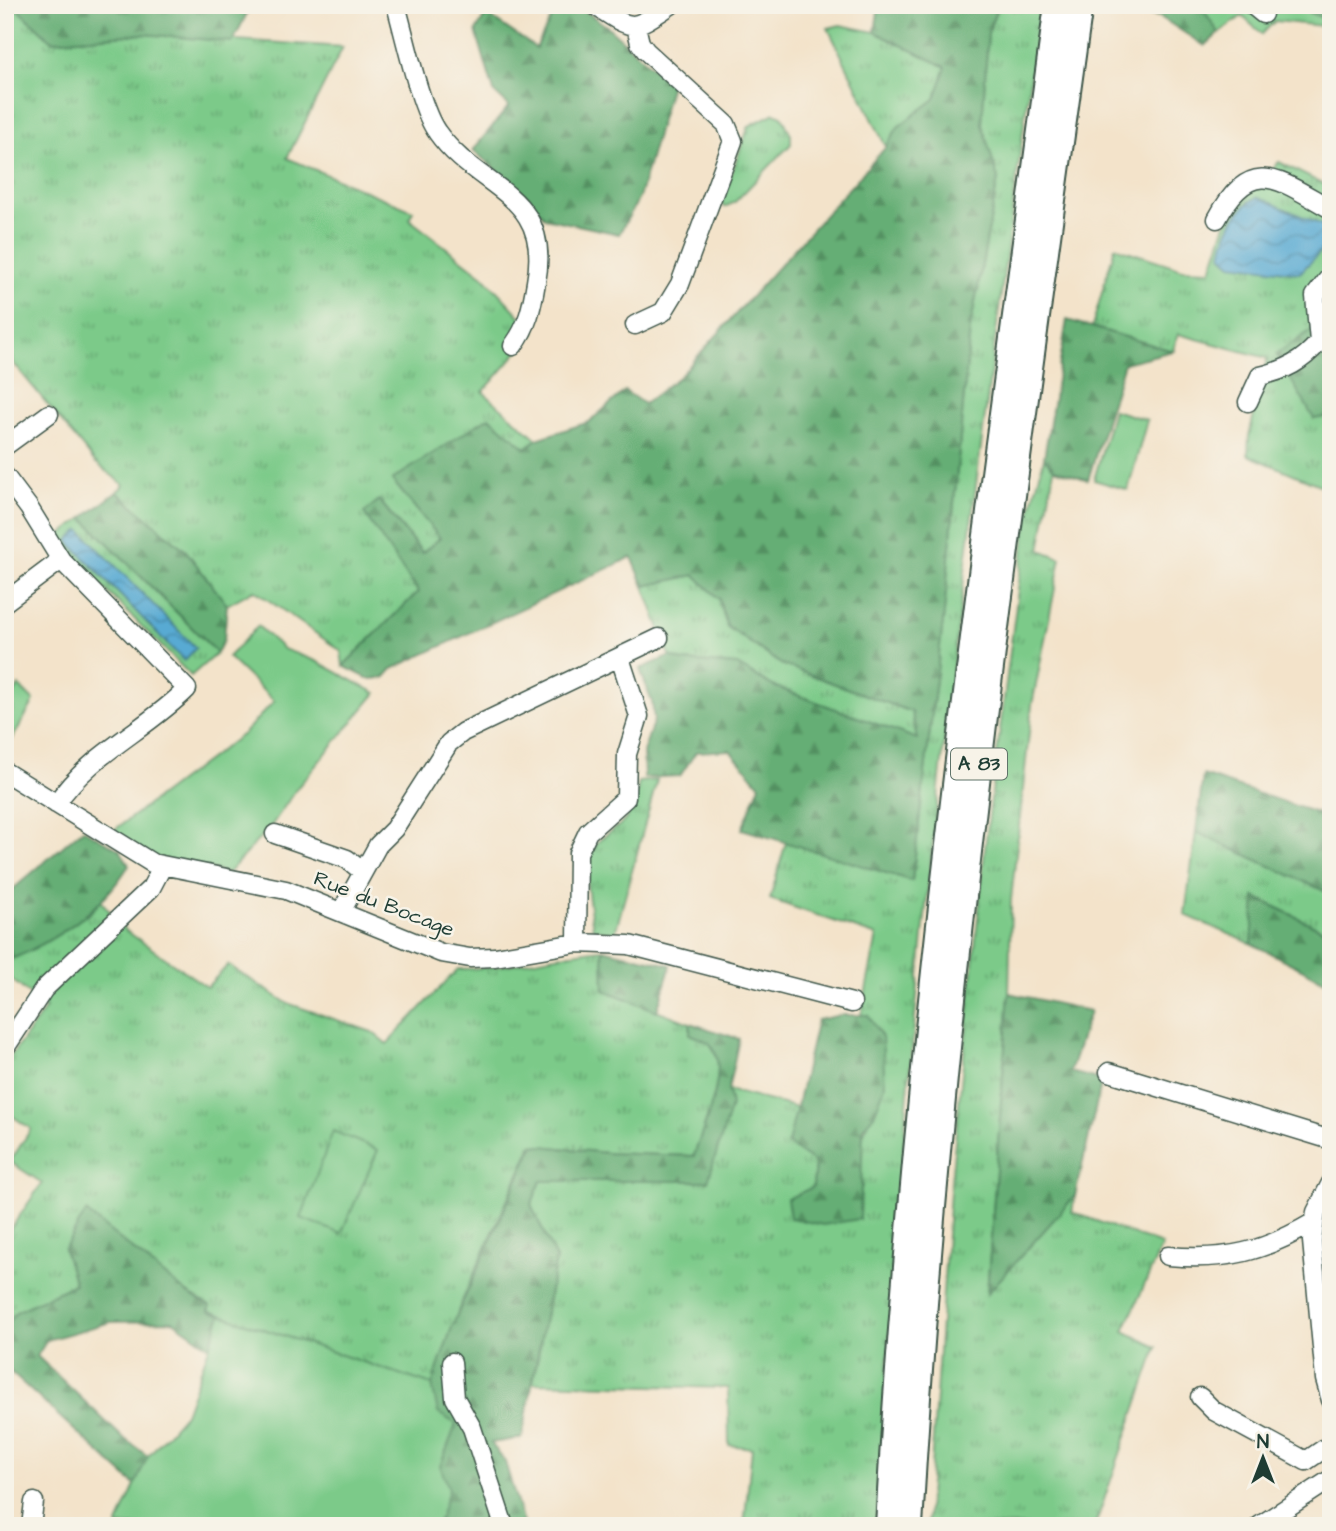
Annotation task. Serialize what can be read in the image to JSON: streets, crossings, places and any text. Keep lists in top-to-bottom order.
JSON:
{
  "streets": {
    "highway": ["A 83"],
    "street": ["Rue du Bocage"]
  },
  "north": "top"
}
